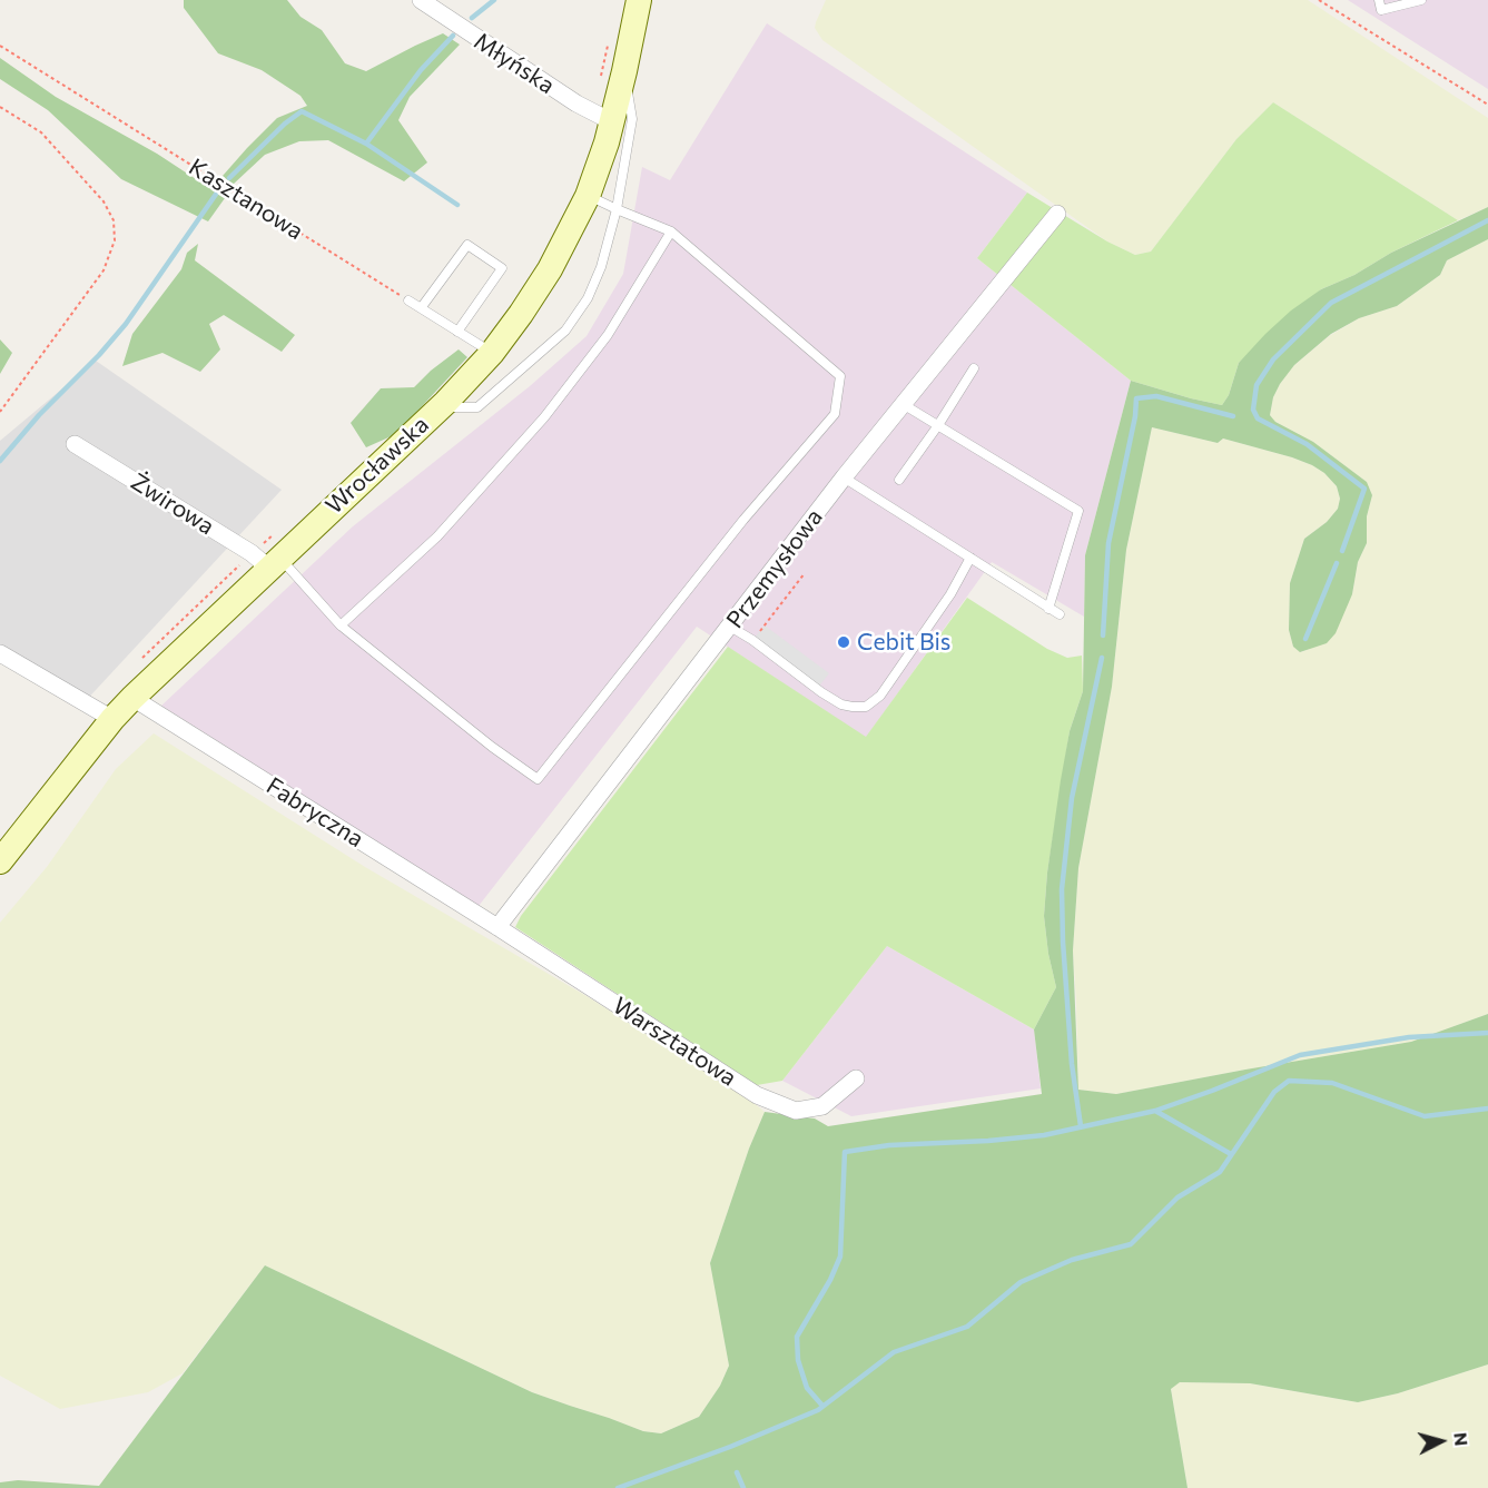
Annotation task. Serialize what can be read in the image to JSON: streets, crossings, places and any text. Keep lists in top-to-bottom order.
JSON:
{
  "streets": {
    "main road": ["Wrocławska"],
    "street": [
      "Młyńska",
      "Żwirowa",
      "Przemysłowa",
      "Fabryczna",
      "Warsztatowa"
    ],
    "path": ["Kasztanowa"]
  },
  "crossings": [
    ["Młyńska", "Wrocławska"],
    ["Wrocławska", "Żwirowa"],
    ["Wrocławska", "Fabryczna"],
    ["Przemysłowa", "Fabryczna"],
    ["Przemysłowa", "Warsztatowa"],
    ["Fabryczna", "Warsztatowa"]
  ],
  "places": ["Cebit Bis"],
  "north": "right"
}
